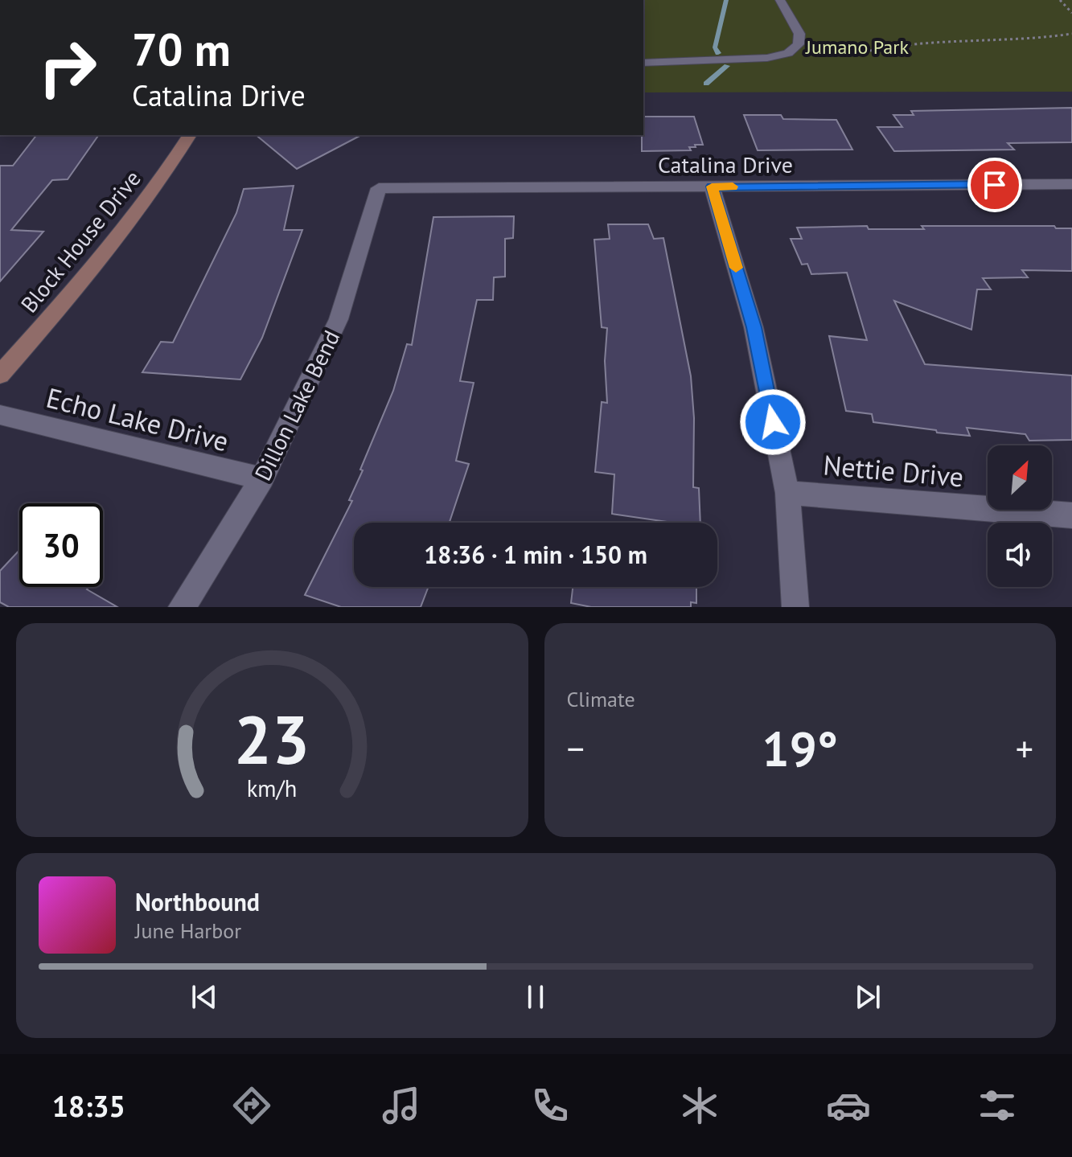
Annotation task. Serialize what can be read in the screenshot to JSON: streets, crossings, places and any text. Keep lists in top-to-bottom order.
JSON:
{
  "streets": {
    "street": [
      "Catalina Drive",
      "Block House Drive",
      "Dillon Lake Bend",
      "Echo Lake Drive",
      "Nettie Drive"
    ]
  },
  "crossings": [
    ["Catalina Drive", "Dillon Lake Bend"],
    ["Dillon Lake Bend", "Echo Lake Drive"]
  ],
  "parks": ["Jumano Park"],
  "north": "top right",
  "page": {
    "turn": ["70 m", "Catalina Drive"],
    "limit": "30",
    "trip": "18:36 · 1 min · 150 m",
    "tile": "Climate",
    "heat": ["−", "19°", "+"],
    "song": ["Northbound", "June Harbor"],
    "tabs": "18:35",
    "gauge": ["23", "km/h"]
  }
}
